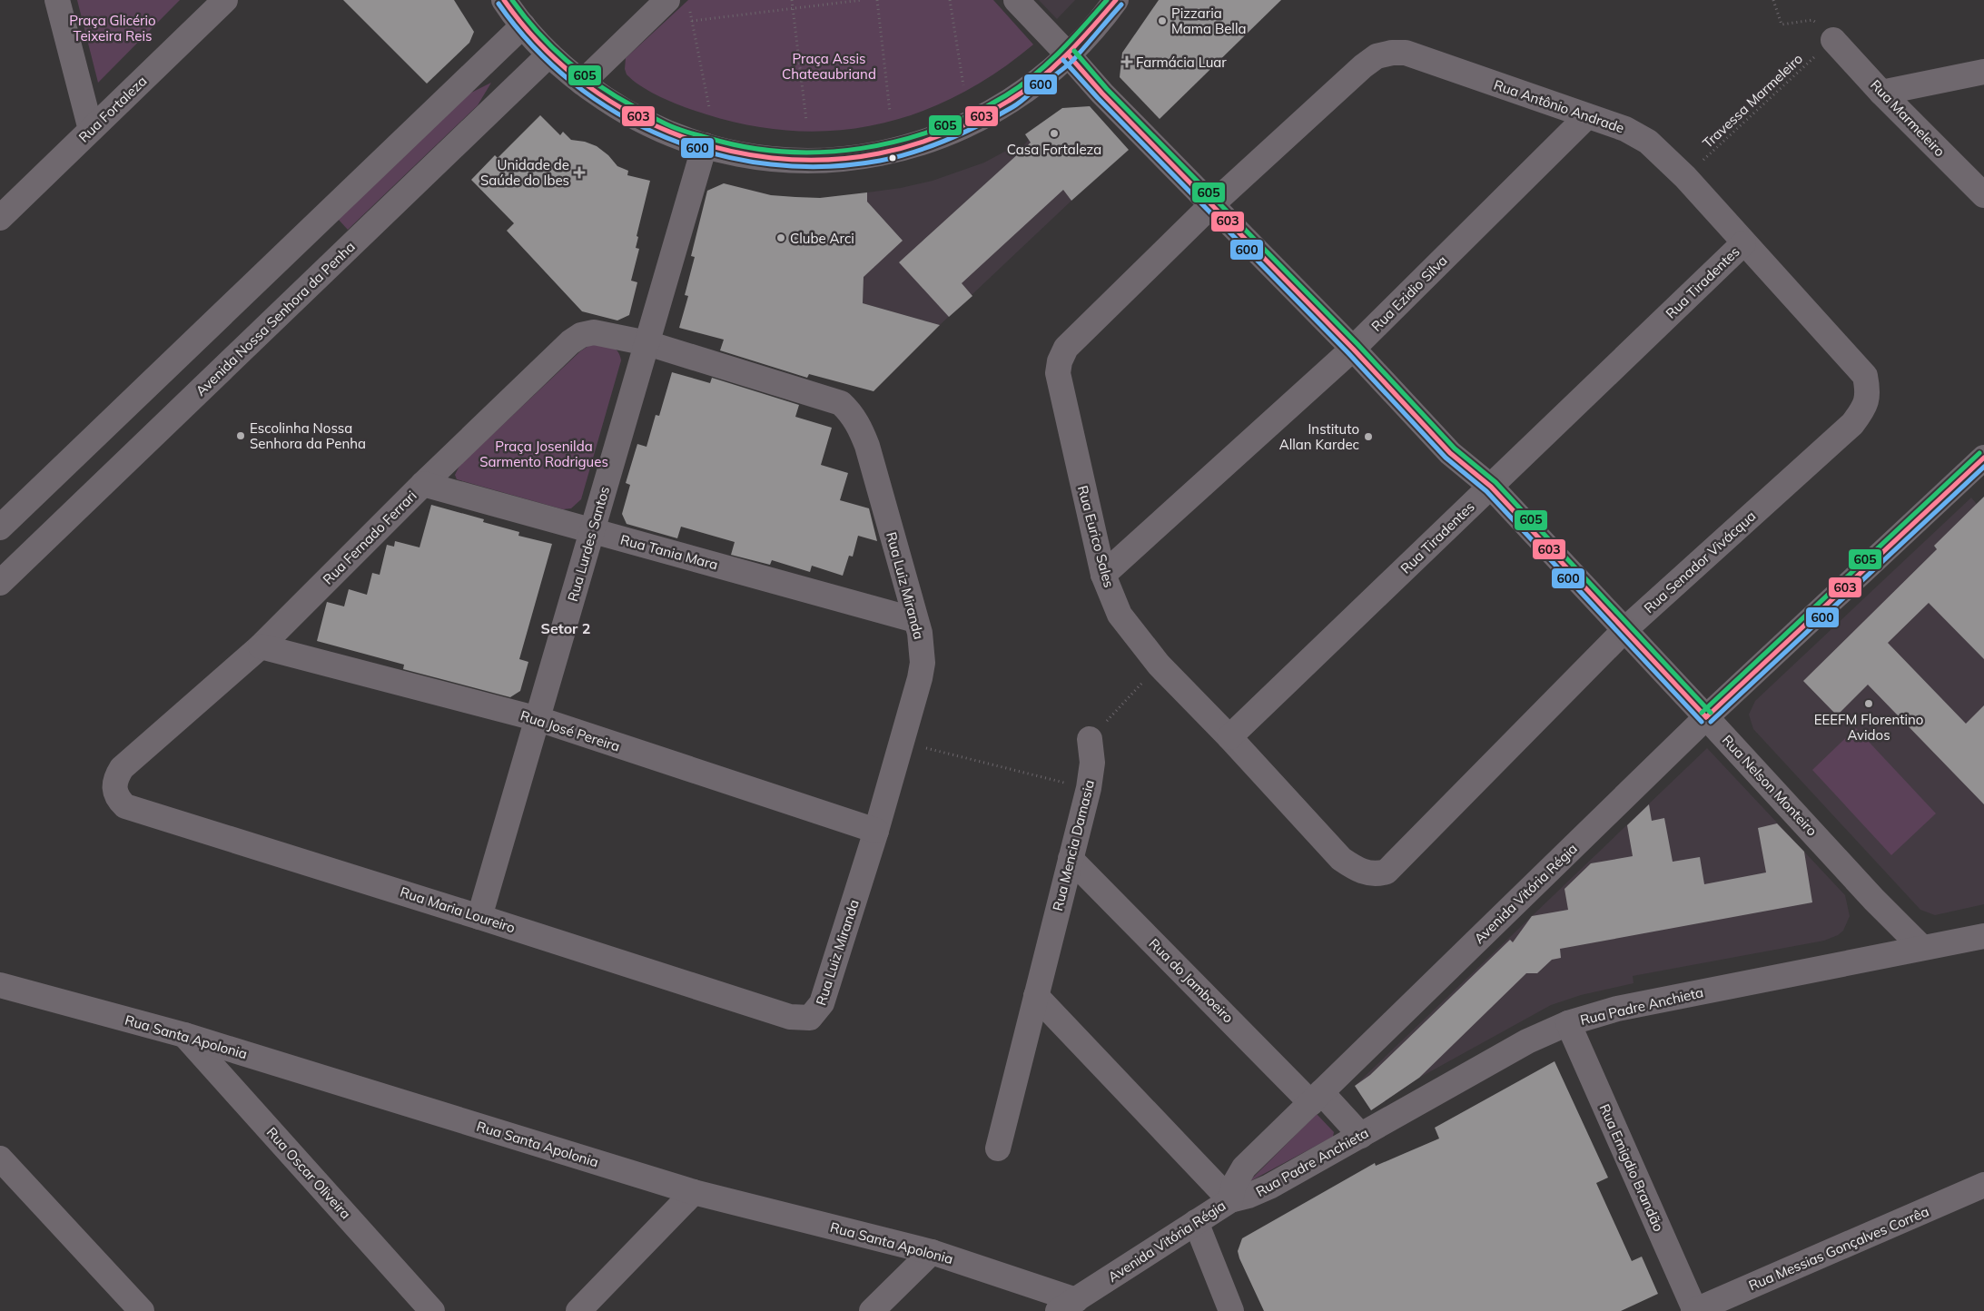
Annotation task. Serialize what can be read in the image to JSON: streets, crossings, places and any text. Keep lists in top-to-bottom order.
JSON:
{
  "streets": {
    "street": [
      "Rua Antônio Andrade",
      "Rua Fortaleza",
      "Rua Marmeleiro",
      "Rua Tiradentes",
      "Rua Ezidio Silva",
      "Avenida Nossa Senhora da Penha",
      "Rua Eurico Sales",
      "Rua Fernado Ferrari",
      "Rua Lurdes Santos",
      "Rua Tania Mara",
      "Rua Senador Vivácqua",
      "Rua Luiz Miranda",
      "Rua José Pereira",
      "Rua Nelson Monteiro",
      "Rua Mencia Damasia",
      "Avenida Vitória Régia",
      "Rua Maria Loureiro",
      "Rua do Jamboeiro",
      "Rua Padre Anchieta",
      "Rua Santa Apolonia",
      "Rua Emigdio Brandão",
      "Rua Oscar Oliveira",
      "Rua Messias Gonçalves Corrêa"
    ],
    "path": ["Travessa Marmeleiro"]
  },
  "crossings": [
    ["Travessa Marmeleiro", "Rua Antônio Andrade"],
    ["Travessa Marmeleiro", "Rua Marmeleiro"],
    ["Rua Antônio Andrade", "Rua Tiradentes"],
    ["Rua Antônio Andrade", "Rua Ezidio Silva"],
    ["Rua Antônio Andrade", "Rua Eurico Sales"],
    ["Rua Antônio Andrade", "Rua Senador Vivácqua"],
    ["Rua Antônio Andrade", "Rua Nelson Monteiro"],
    ["Rua Tiradentes", "Rua Eurico Sales"],
    ["Rua Tiradentes", "Rua Nelson Monteiro"],
    ["Rua Ezidio Silva", "Rua Eurico Sales"],
    ["Rua Ezidio Silva", "Rua Nelson Monteiro"],
    ["Rua Eurico Sales", "Rua Senador Vivácqua"],
    ["Rua Eurico Sales", "Rua Nelson Monteiro"],
    ["Rua Fernado Ferrari", "Rua Lurdes Santos"],
    ["Rua Fernado Ferrari", "Rua Tania Mara"],
    ["Rua Fernado Ferrari", "Rua Luiz Miranda"],
    ["Rua Fernado Ferrari", "Rua José Pereira"],
    ["Rua Fernado Ferrari", "Rua Maria Loureiro"],
    ["Rua Lurdes Santos", "Rua Tania Mara"],
    ["Rua Lurdes Santos", "Rua Luiz Miranda"],
    ["Rua Lurdes Santos", "Rua José Pereira"],
    ["Rua Lurdes Santos", "Rua Maria Loureiro"],
    ["Rua Tania Mara", "Rua Luiz Miranda"],
    ["Rua Senador Vivácqua", "Rua Nelson Monteiro"],
    ["Rua Luiz Miranda", "Rua José Pereira"],
    ["Rua Luiz Miranda", "Rua Maria Loureiro"],
    ["Rua Nelson Monteiro", "Avenida Vitória Régia"],
    ["Rua Nelson Monteiro", "Rua Padre Anchieta"],
    ["Rua Mencia Damasia", "Rua do Jamboeiro"],
    ["Avenida Vitória Régia", "Rua do Jamboeiro"],
    ["Avenida Vitória Régia", "Rua Padre Anchieta"],
    ["Avenida Vitória Régia", "Rua Santa Apolonia"],
    ["Rua do Jamboeiro", "Rua Padre Anchieta"],
    ["Rua Padre Anchieta", "Rua Emigdio Brandão"],
    ["Rua Santa Apolonia", "Rua Oscar Oliveira"],
    ["Rua Emigdio Brandão", "Rua Messias Gonçalves Corrêa"]
  ],
  "districts": ["Setor 2"],
  "parks": ["Praça Glicério Teixeira Reis", "Praça Assis Chateaubriand", "Praça Josenilda Sarmento Rodrigues"],
  "places": {
    "other": [
      "Pizzaria Mama Bella",
      "Casa Fortaleza",
      "Clube Arci",
      "Escolinha Nossa Senhora da Penha",
      "Instituto Allan Kardec",
      "EEEFM Florentino Avidos"
    ],
    "health": ["Farmácia Luar", "Unidade de Saúde do Ibes"]
  },
  "lines": ["transit line 603", "transit line 605", "transit line 600"]
}
